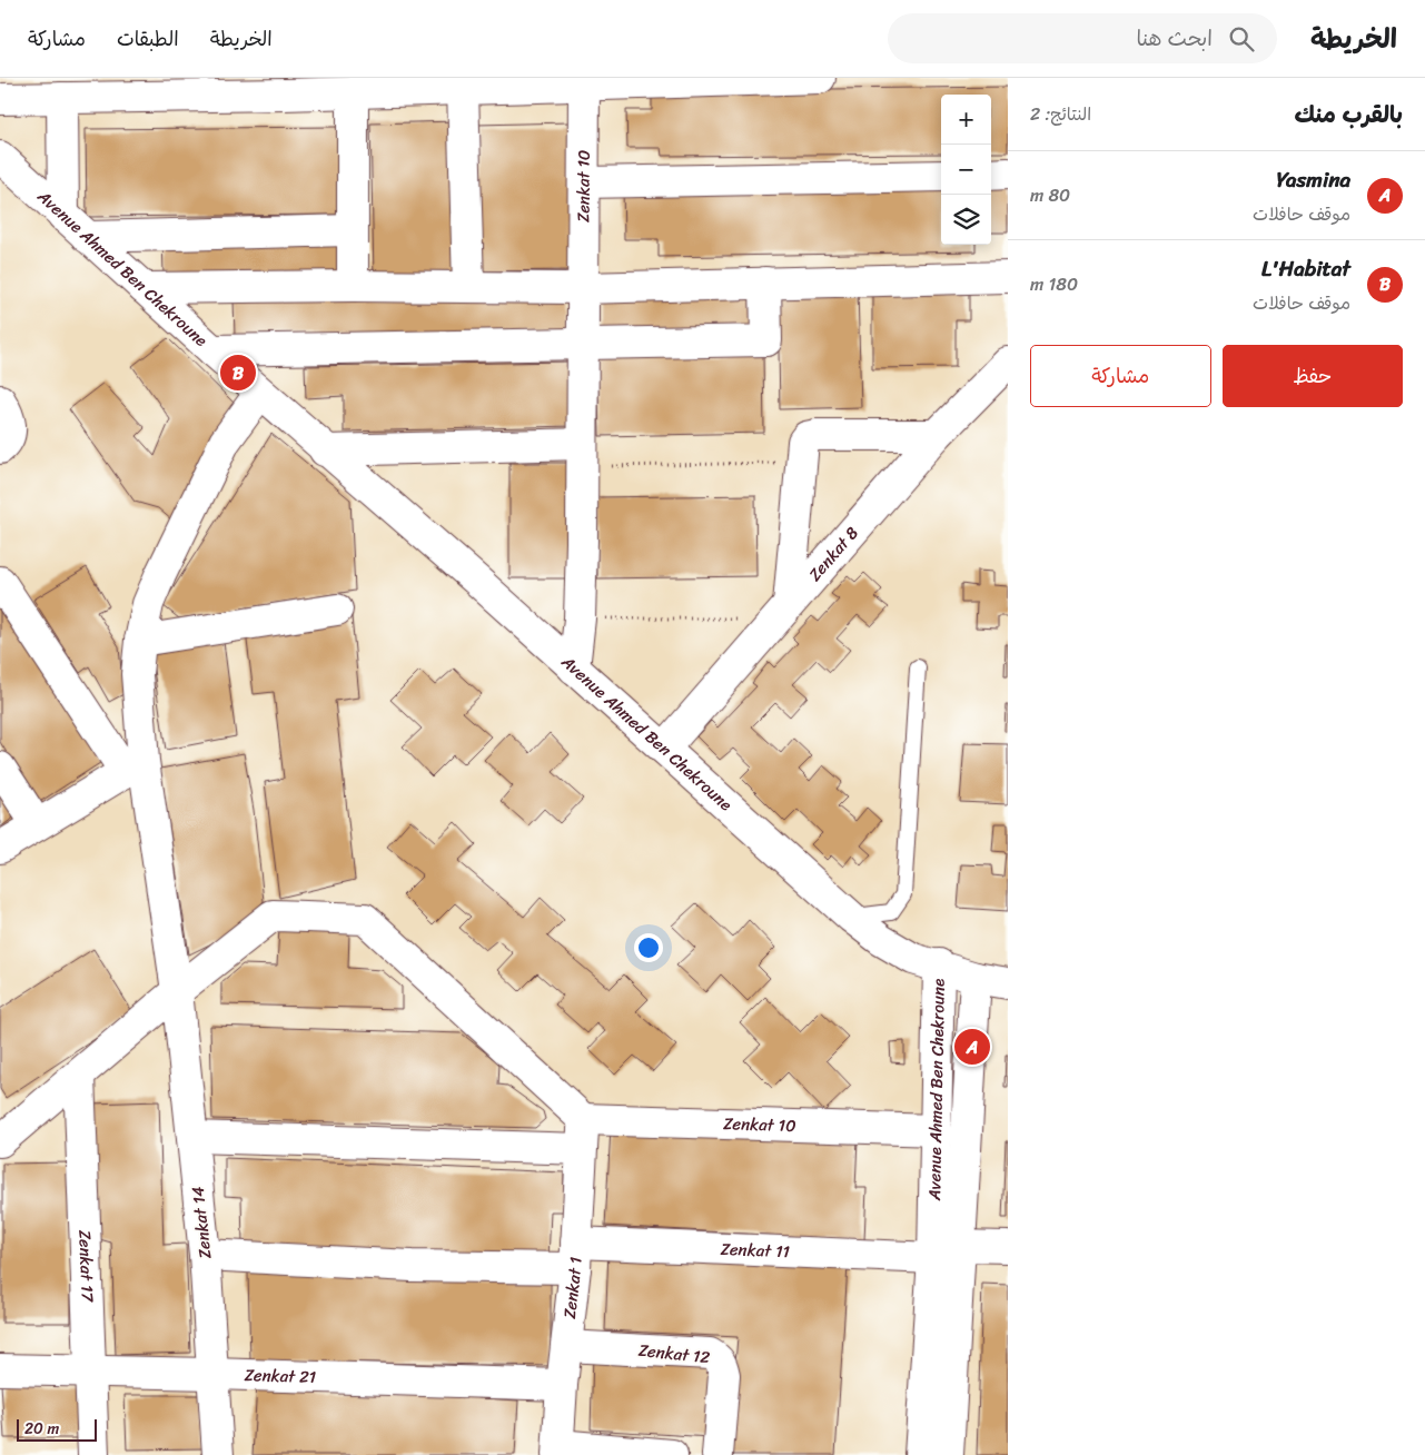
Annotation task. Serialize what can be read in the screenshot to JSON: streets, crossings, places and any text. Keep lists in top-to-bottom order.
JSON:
{
  "streets": {
    "street": [
      "Zenkat 10",
      "Avenue Ahmed Ben Chekroune",
      "Zenkat 8",
      "Zenkat 14",
      "Zenkat 11",
      "Zenkat 17",
      "Zenkat 1",
      "Zenkat 12",
      "Zenkat 21"
    ]
  },
  "crossings": [
    ["Zenkat 10", "Avenue Ahmed Ben Chekroune"],
    ["Zenkat 10", "Zenkat 1"],
    ["Avenue Ahmed Ben Chekroune", "Zenkat 8"],
    ["Avenue Ahmed Ben Chekroune", "Zenkat 14"],
    ["Avenue Ahmed Ben Chekroune", "Zenkat 11"],
    ["Zenkat 14", "Zenkat 11"],
    ["Zenkat 14", "Zenkat 21"],
    ["Zenkat 11", "Zenkat 1"],
    ["Zenkat 17", "Zenkat 21"],
    ["Zenkat 1", "Zenkat 12"],
    ["Zenkat 1", "Zenkat 21"]
  ],
  "scale_bar": "20 m",
  "page": {
    "header": "الخريطة",
    "search": "ابحث هنا",
    "nav": ["الخريطة", "الطبقات", "مشاركة"],
    "heading": ["بالقرب منك", "النتائج: 2"],
    "map_buttons": ["+", "−"],
    "list": [
      {
        "mark": "A",
        "name": "Yasmina",
        "note": "موقف حافلات",
        "value": "80 m"
      },
      {
        "mark": "B",
        "name": "L'Habitat",
        "note": "موقف حافلات",
        "value": "180 m"
      }
    ],
    "buttons": ["حفظ", "مشاركة"],
    "pins": ["B", "A"],
    "scale": "20 m"
  }
}
